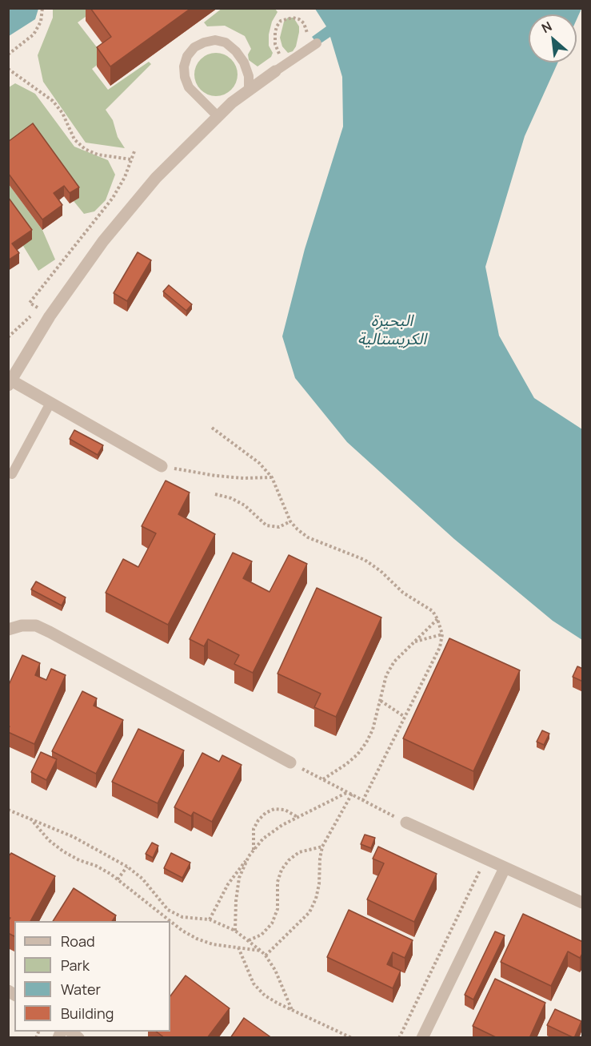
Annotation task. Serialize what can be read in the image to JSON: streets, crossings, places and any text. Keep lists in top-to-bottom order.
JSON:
{
  "water": ["البحيرة الكريستالية"],
  "legend": [
    "Road",
    "Park",
    "Water",
    "Building"
  ],
  "north": "top left"
}
